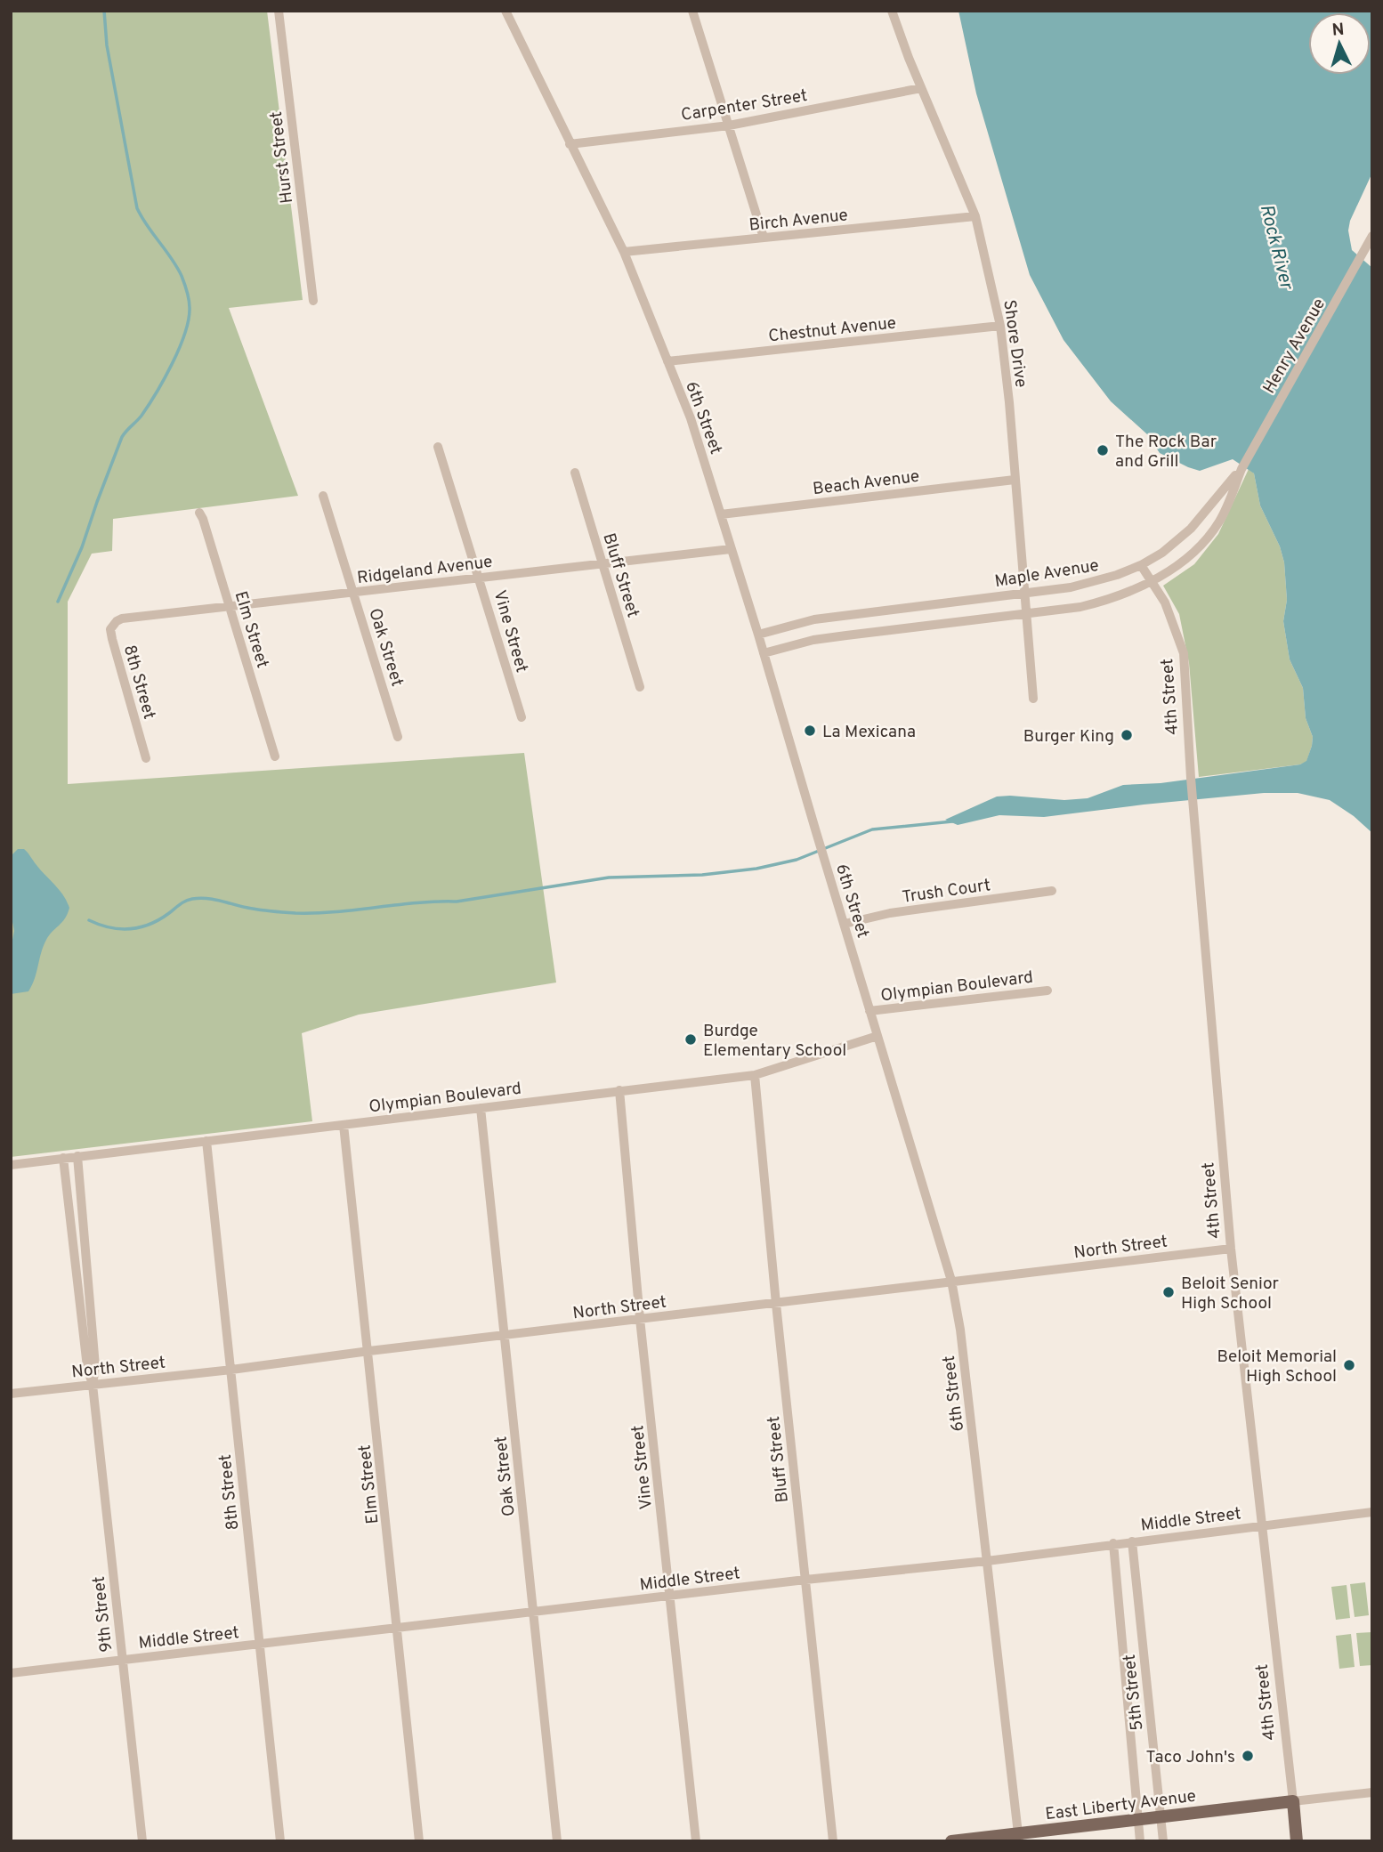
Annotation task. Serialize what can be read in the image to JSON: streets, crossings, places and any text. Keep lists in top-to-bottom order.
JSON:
{
  "streets": {
    "main road": ["4th Street", "East Liberty Avenue"],
    "street": [
      "Carpenter Street",
      "Hurst Street",
      "Birch Avenue",
      "Chestnut Avenue",
      "Shore Drive",
      "Henry Avenue",
      "6th Street",
      "Beach Avenue",
      "Ridgeland Avenue",
      "Maple Avenue",
      "Bluff Street",
      "Elm Street",
      "Vine Street",
      "Oak Street",
      "8th Street",
      "Trush Court",
      "Olympian Boulevard",
      "North Street",
      "Middle Street",
      "9th Street",
      "5th Street"
    ]
  },
  "crossings": [
    ["Carpenter Street", "Shore Drive"],
    ["Carpenter Street", "6th Street"],
    ["Birch Avenue", "Shore Drive"],
    ["Birch Avenue", "6th Street"],
    ["Chestnut Avenue", "Shore Drive"],
    ["Chestnut Avenue", "6th Street"],
    ["Shore Drive", "Beach Avenue"],
    ["Shore Drive", "Maple Avenue"],
    ["Henry Avenue", "Maple Avenue"],
    ["6th Street", "Beach Avenue"],
    ["6th Street", "Ridgeland Avenue"],
    ["6th Street", "Maple Avenue"],
    ["6th Street", "Trush Court"],
    ["6th Street", "Olympian Boulevard"],
    ["6th Street", "North Street"],
    ["6th Street", "Middle Street"],
    ["6th Street", "East Liberty Avenue"],
    ["Ridgeland Avenue", "Bluff Street"],
    ["Ridgeland Avenue", "Elm Street"],
    ["Ridgeland Avenue", "Vine Street"],
    ["Ridgeland Avenue", "Oak Street"],
    ["Ridgeland Avenue", "8th Street"],
    ["Maple Avenue", "4th Street"],
    ["Bluff Street", "Olympian Boulevard"],
    ["Bluff Street", "North Street"],
    ["Bluff Street", "Middle Street"],
    ["Elm Street", "Olympian Boulevard"],
    ["Elm Street", "North Street"],
    ["Elm Street", "Middle Street"],
    ["Vine Street", "Olympian Boulevard"],
    ["Vine Street", "North Street"],
    ["Vine Street", "Middle Street"],
    ["Oak Street", "Olympian Boulevard"],
    ["Oak Street", "North Street"],
    ["Oak Street", "Middle Street"],
    ["8th Street", "Olympian Boulevard"],
    ["8th Street", "North Street"],
    ["8th Street", "Middle Street"],
    ["4th Street", "North Street"],
    ["4th Street", "Middle Street"],
    ["4th Street", "East Liberty Avenue"],
    ["Olympian Boulevard", "9th Street"],
    ["North Street", "9th Street"],
    ["Middle Street", "9th Street"],
    ["Middle Street", "5th Street"],
    ["5th Street", "East Liberty Avenue"]
  ],
  "water": ["Rock River"],
  "places": [
    "The Rock Bar and Grill",
    "La Mexicana",
    "Burger King",
    "Burdge Elementary School",
    "Beloit Senior High School",
    "Beloit Memorial High School",
    "Taco John's"
  ],
  "north": "top"
}
